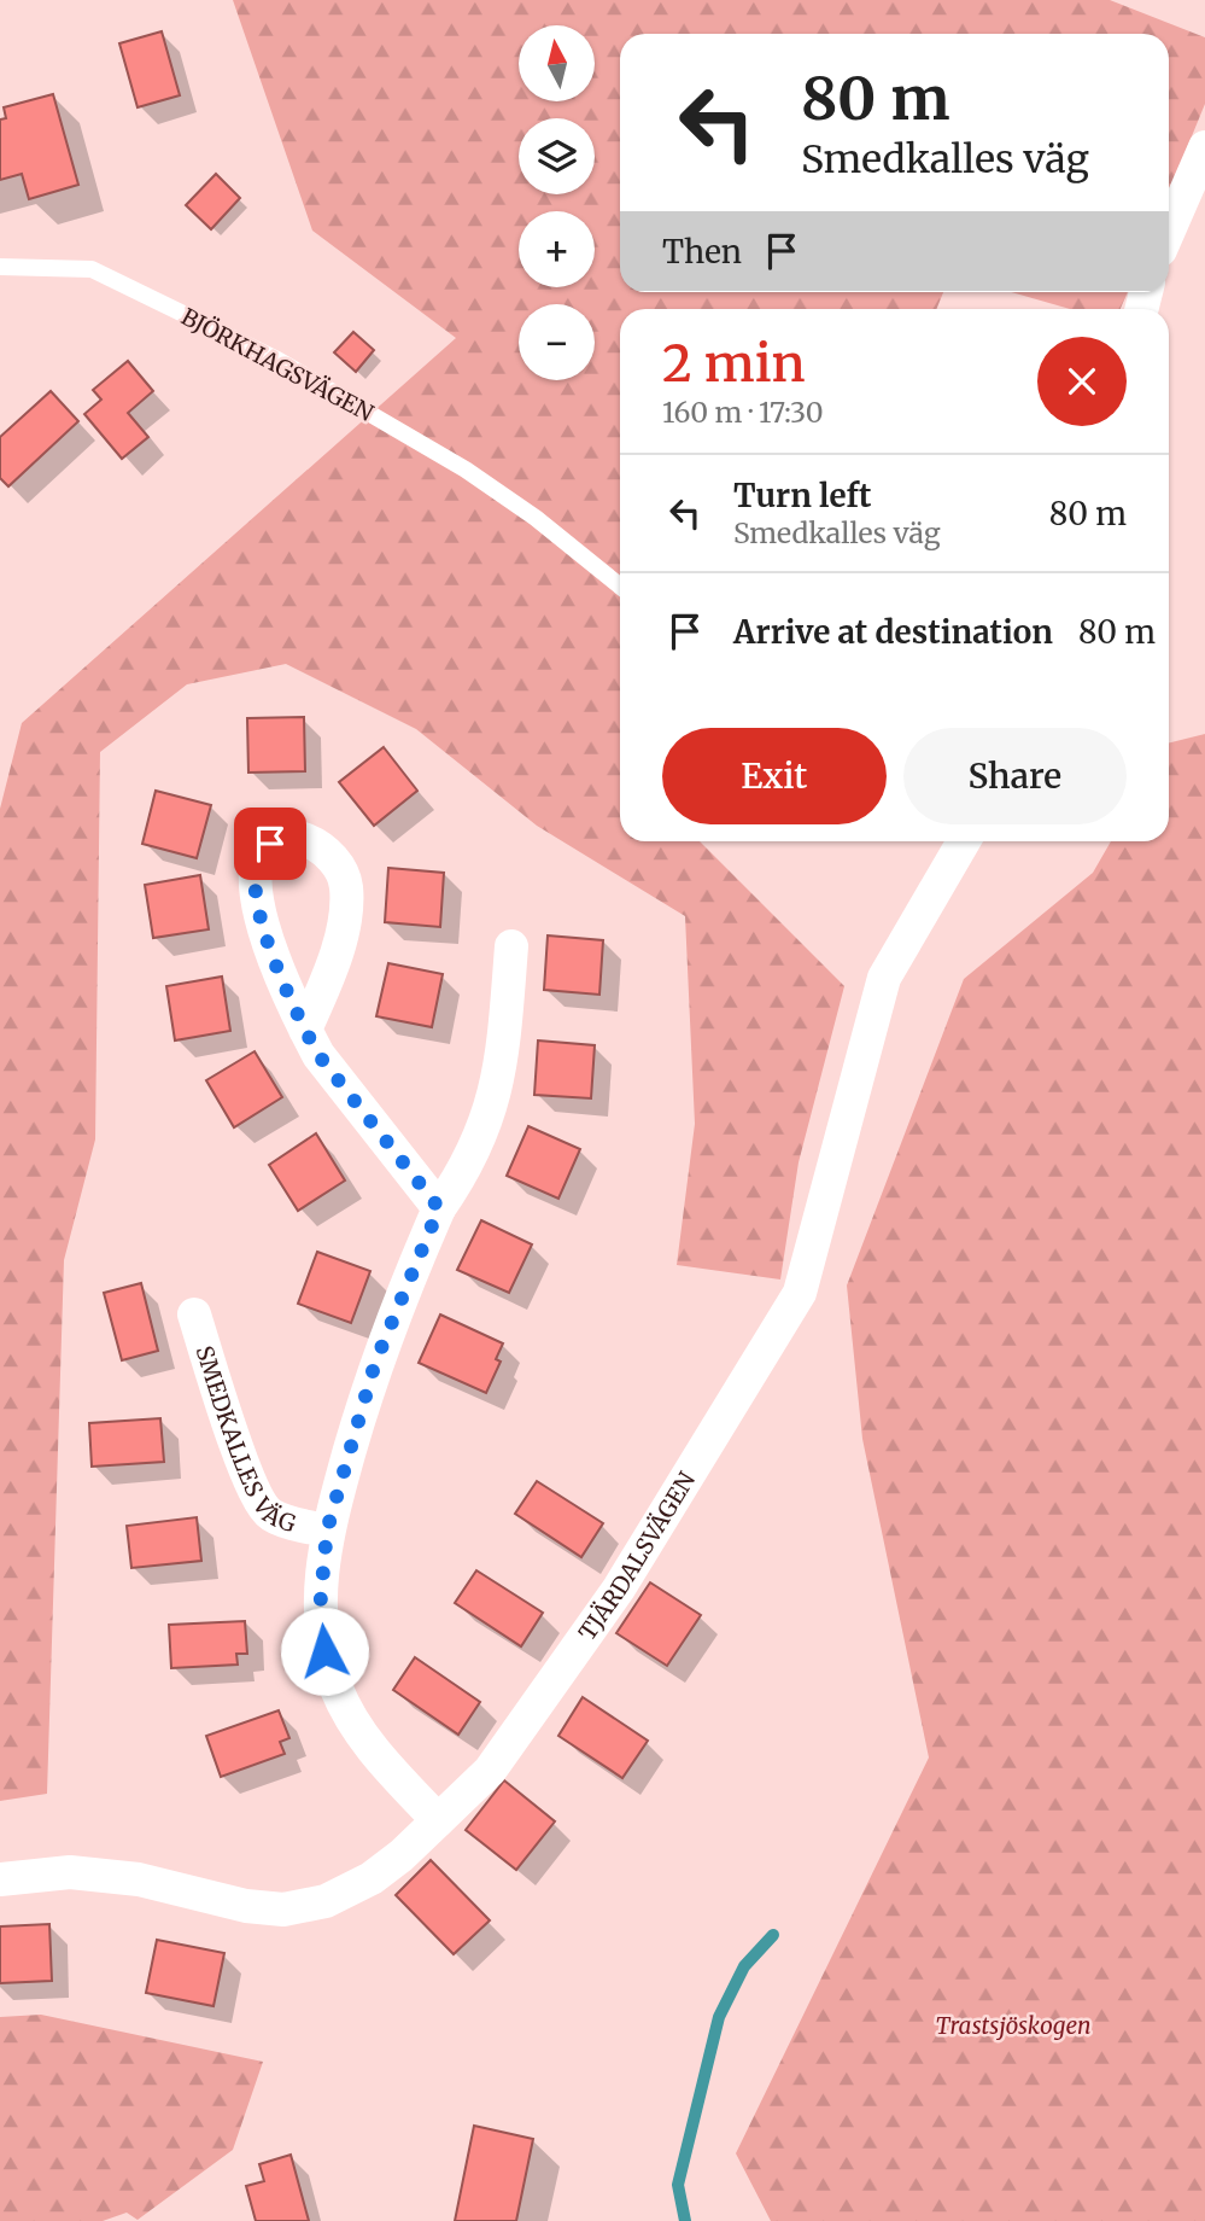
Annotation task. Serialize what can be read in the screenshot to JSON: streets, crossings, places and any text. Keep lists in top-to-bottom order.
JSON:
{
  "streets": {
    "street": ["SMEDKALLES VÄG", "TJÄRDALSVÄGEN"],
    "lane": ["BJÖRKHAGSVÄGEN"]
  },
  "crossings": [
    ["SMEDKALLES VÄG", "TJÄRDALSVÄGEN"]
  ],
  "parks": ["Trastsjöskogen"],
  "north": "top",
  "page": {
    "map_buttons": ["+", "−"],
    "turn": ["80 m", "Smedkalles väg"],
    "then": "Then",
    "heading": ["2 min", "160 m · 17:30"],
    "list": [
      {
        "name": "Turn left",
        "note": "Smedkalles väg",
        "value": "80 m"
      },
      {
        "name": "Arrive at destination",
        "value": "80 m"
      }
    ],
    "buttons": ["Exit", "Share"]
  }
}
